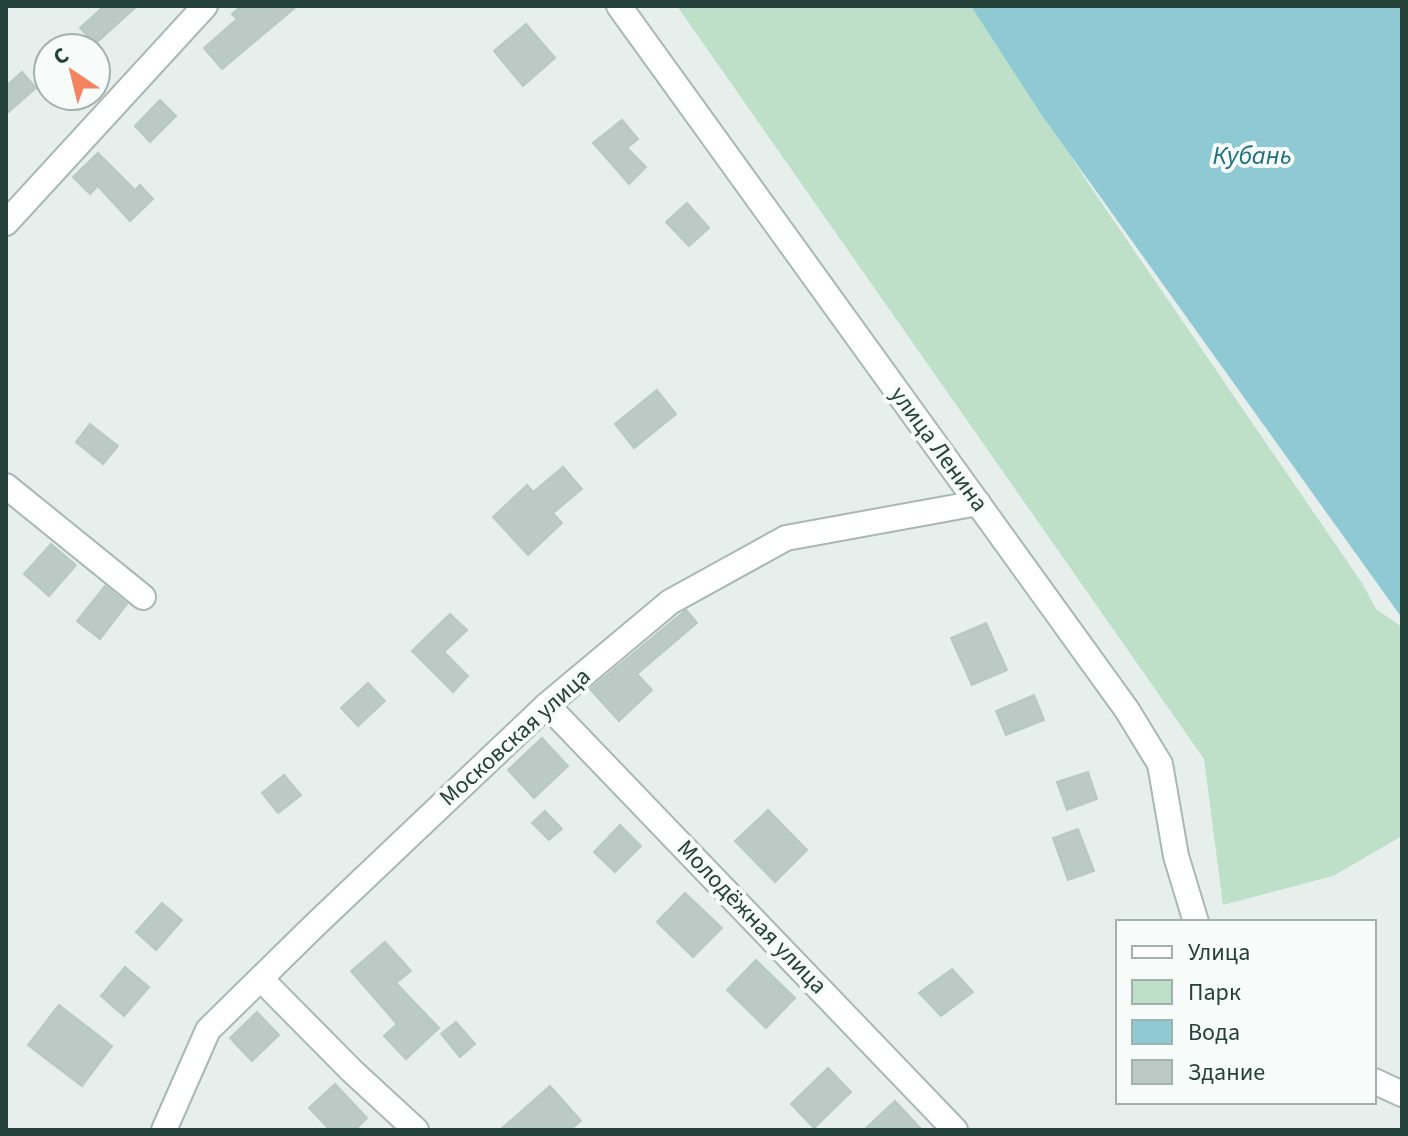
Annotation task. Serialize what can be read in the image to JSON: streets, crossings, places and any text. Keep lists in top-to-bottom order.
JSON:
{
  "streets": {
    "street": ["улица Ленина", "Московская улица", "Молодёжная улица"]
  },
  "crossings": [
    ["улица Ленина", "Московская улица"],
    ["Московская улица", "Молодёжная улица"]
  ],
  "water": ["Кубань"],
  "legend": [
    "Улица",
    "Парк",
    "Вода",
    "Здание"
  ],
  "north": "top left"
}
